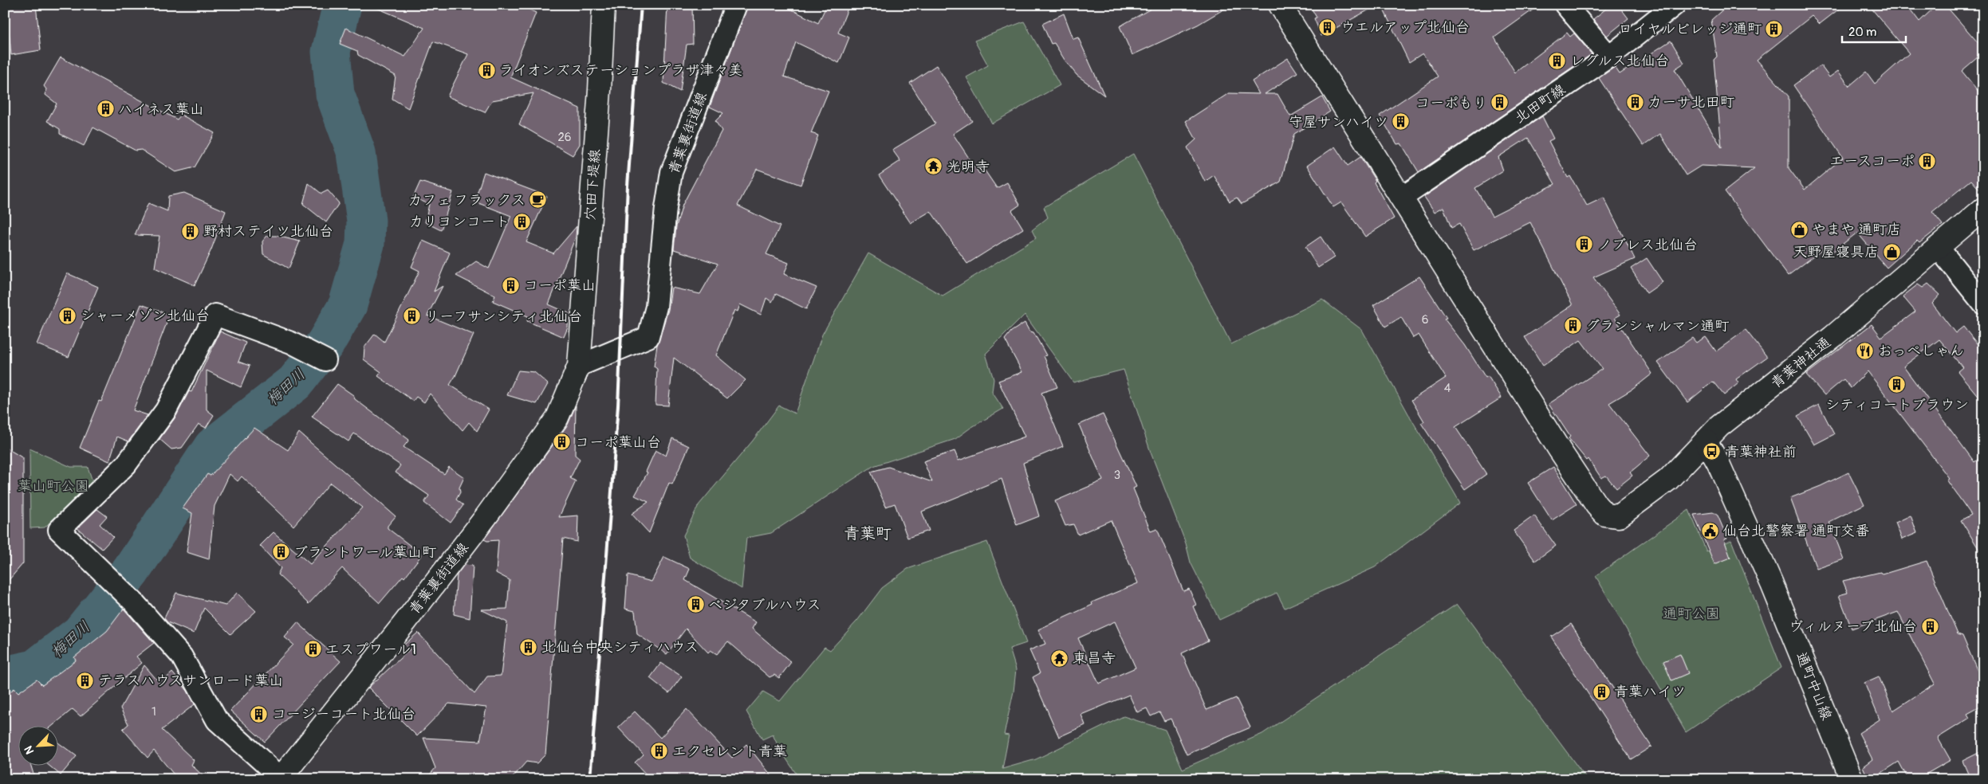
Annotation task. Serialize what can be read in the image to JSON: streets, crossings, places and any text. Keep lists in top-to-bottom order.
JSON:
{
  "streets": {
    "street": [
      "北田町線",
      "青葉裏街道線",
      "穴田下堤線",
      "青葉神社通",
      "通町中山線"
    ]
  },
  "crossings": [
    ["北田町線", "青葉神社通"],
    ["青葉裏街道線", "穴田下堤線"],
    ["青葉神社通", "通町中山線"]
  ],
  "districts": ["青葉町"],
  "water": ["梅田川"],
  "parks": ["葉山町公園", "通町公園"],
  "places": {
    "building": [
      "ウエルアップ北仙台",
      "ロイヤルビレッジ通町",
      "レグルス北仙台",
      "ライオンズステーションプラザ津々美",
      "カーサ北田町",
      "コーポもり",
      "ハイネス葉山",
      "守屋サンハイツ",
      "エースコーポ",
      "カリヨンコート",
      "野村ステイツ北仙台",
      "ノブレス北仙台",
      "コーポ葉山",
      "シャーメゾン北仙台",
      "リーフサンシティ北仙台",
      "グランシャルマン通町",
      "シティコートブラウン",
      "コーポ葉山台",
      "ブラントワール葉山町",
      "ベジタブルハウス",
      "ヴィルヌーブ北仙台",
      "北仙台中央シティハウス",
      "エスプワール1",
      "テラスハウスサンロード葉山",
      "青葉ハイツ",
      "コージーコート北仙台",
      "エクセレント青葉"
    ],
    "temple": ["光明寺", "東昌寺"],
    "cafe": ["カフェ フラックス"],
    "shop": ["やまや 通町店", "天野屋寝具店"],
    "restaurant": ["おっぺしゃん"],
    "bus stop": ["青葉神社前"],
    "public building": ["仙台北警察署 通町交番"]
  },
  "house_numbers": [
    "26",
    "6",
    "4",
    "3",
    "1"
  ],
  "scale_bar": "20 m",
  "north": "bottom left"
}
